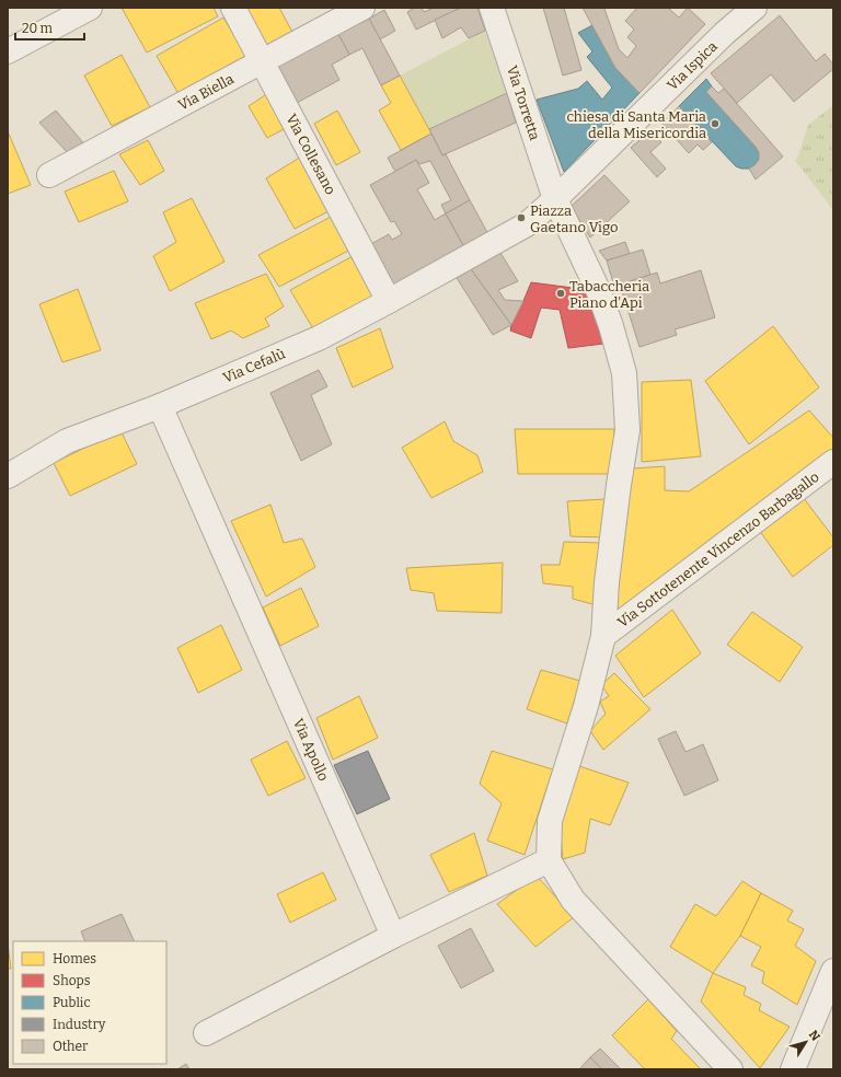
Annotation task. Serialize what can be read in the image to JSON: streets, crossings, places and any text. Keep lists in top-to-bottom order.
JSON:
{
  "streets": {
    "street": [
      "Via Ispica",
      "Via Biella",
      "Via Torretta",
      "Via Collesano",
      "Via Cefalù",
      "Via Sottotenente Vincenzo Barbagallo",
      "Via Apollo"
    ]
  },
  "crossings": [
    ["Via Ispica", "Via Torretta"],
    ["Via Ispica", "Via Cefalù"],
    ["Via Ispica", "Via Sottotenente Vincenzo Barbagallo"],
    ["Via Biella", "Via Collesano"],
    ["Via Torretta", "Via Sottotenente Vincenzo Barbagallo"],
    ["Via Collesano", "Via Cefalù"],
    ["Via Cefalù", "Via Apollo"]
  ],
  "places": ["chiesa di Santa Maria della Misericordia", "Piazza Gaetano Vigo", "Tabaccheria Piano d'Api"],
  "legend": [
    "Homes",
    "Shops",
    "Public",
    "Industry",
    "Other"
  ],
  "scale_bar": "20 m",
  "north": "top right"
}
